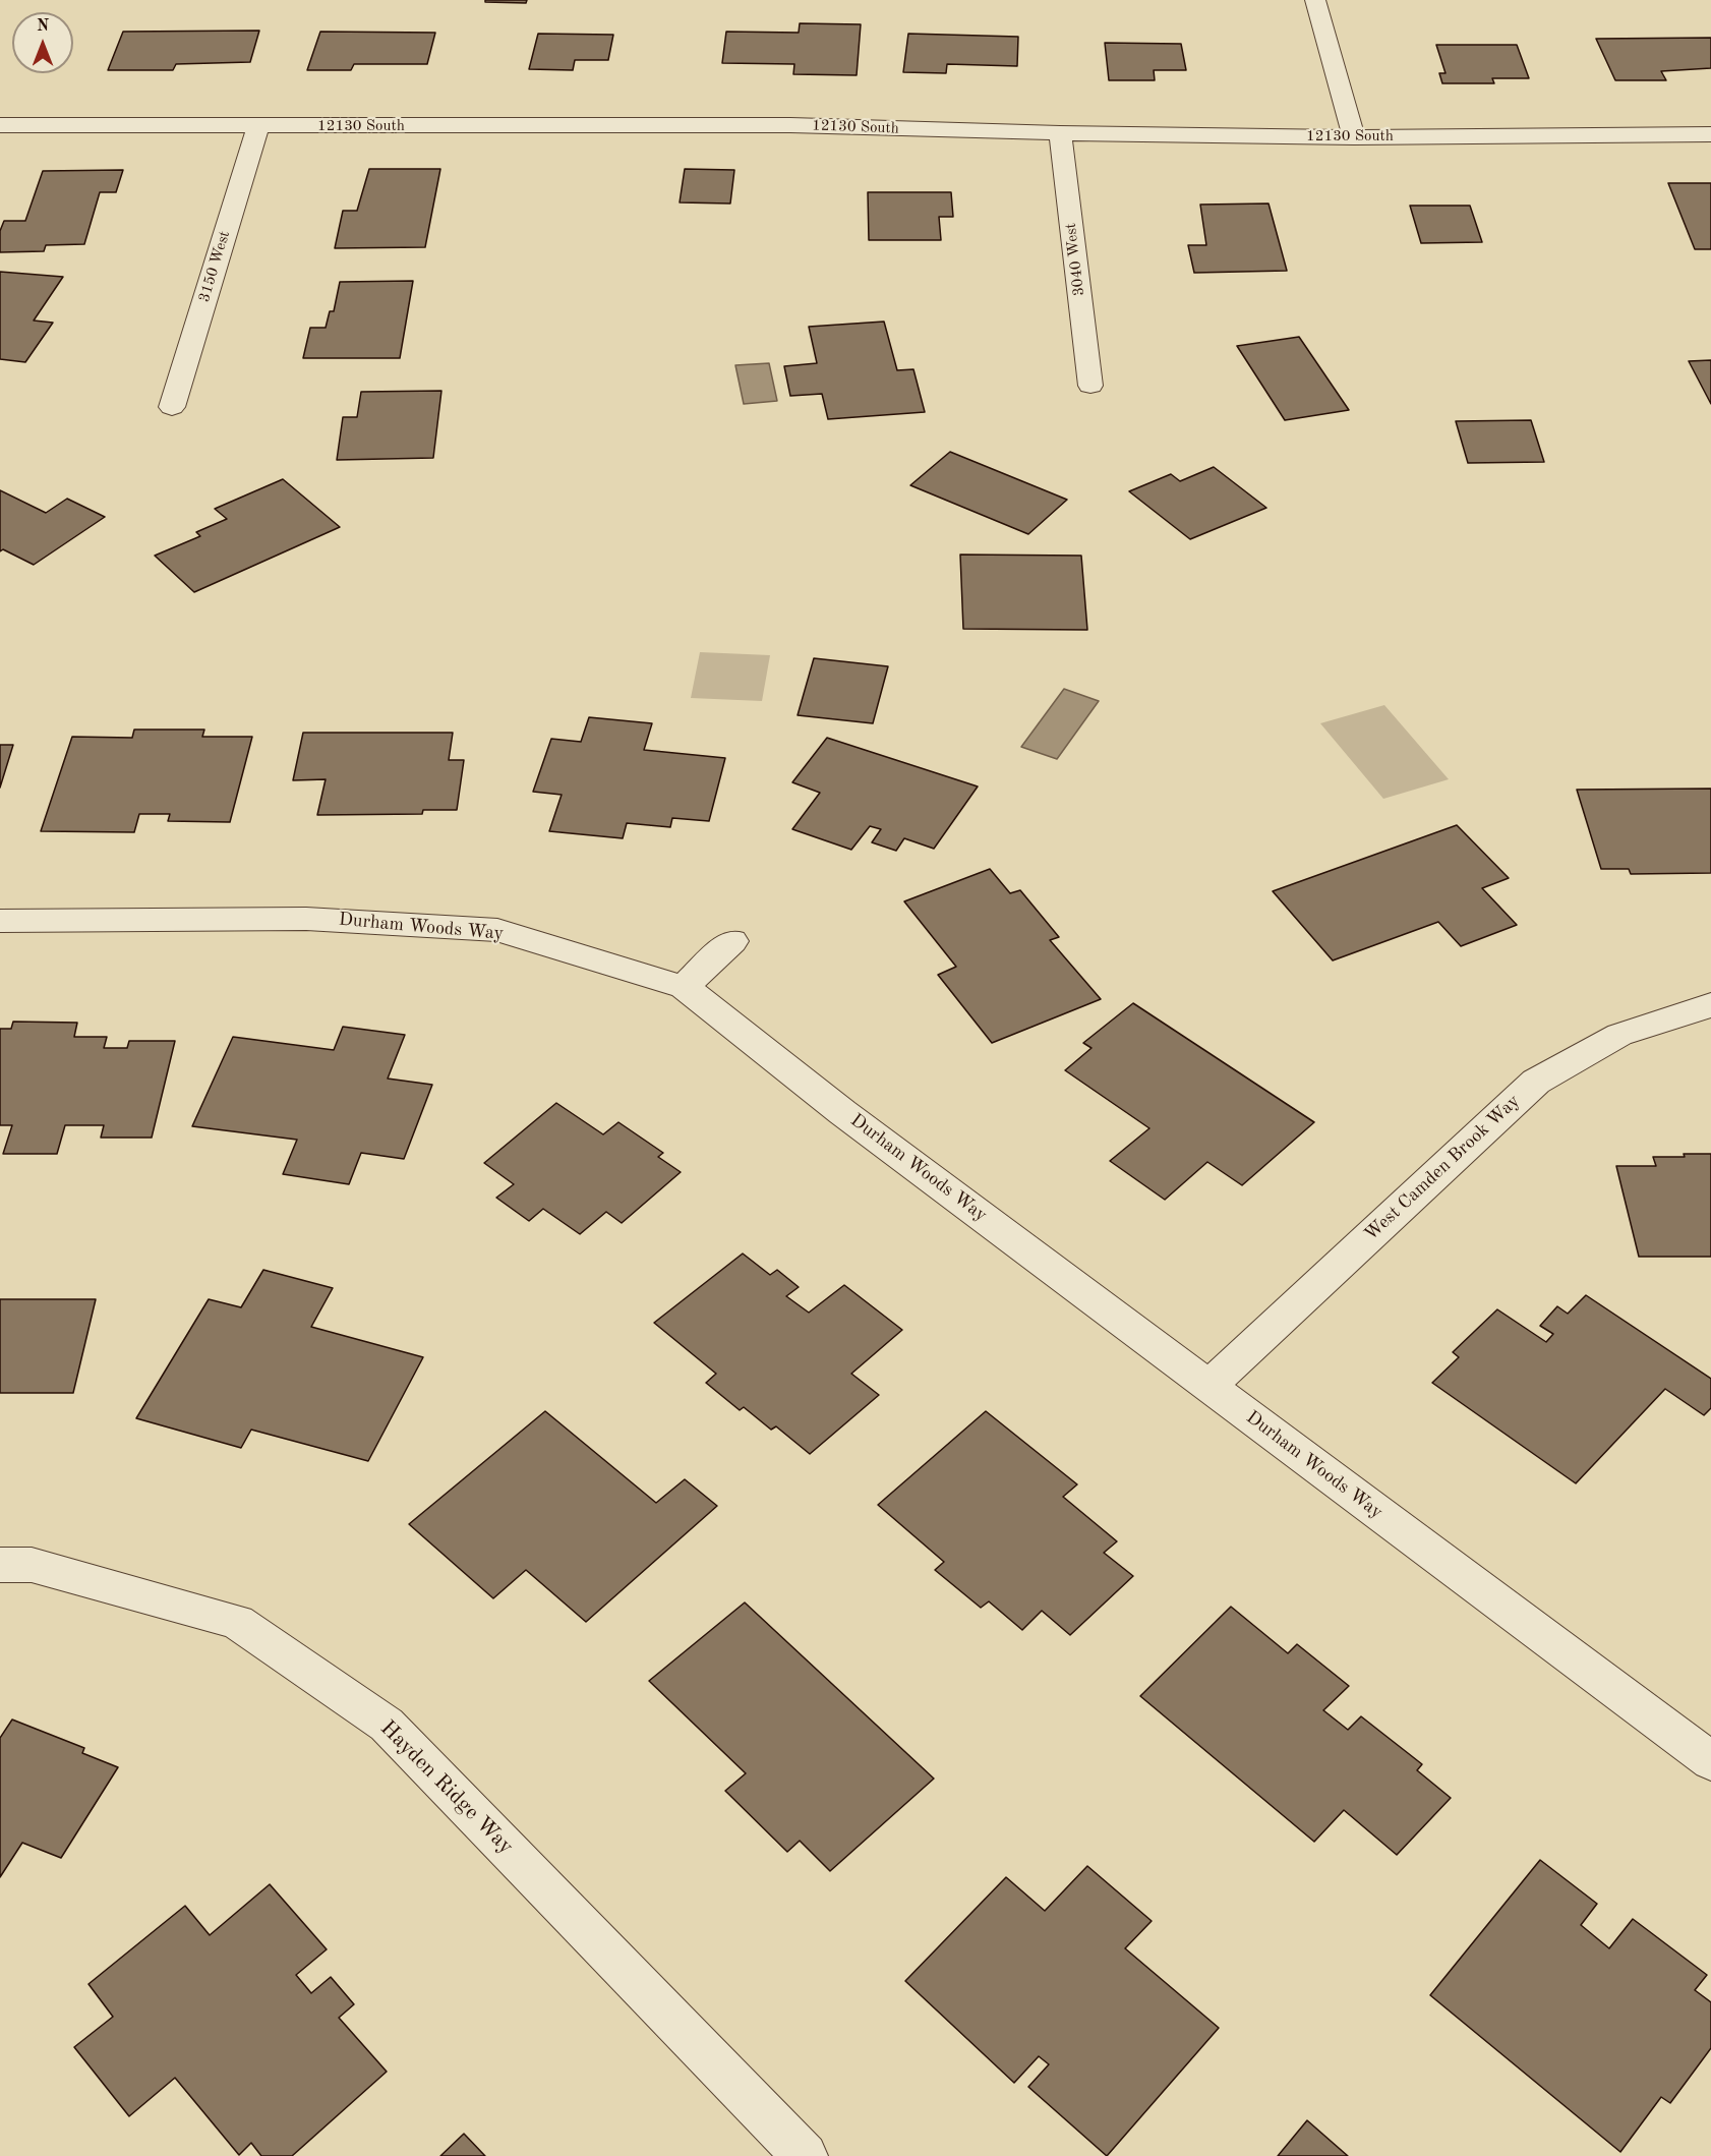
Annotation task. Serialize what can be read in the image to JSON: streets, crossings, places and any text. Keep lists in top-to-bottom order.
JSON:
{
  "streets": {
    "street": [
      "12130 South",
      "3040 West",
      "3150 West",
      "Durham Woods Way",
      "West Camden Brook Way",
      "Hayden Ridge Way"
    ]
  },
  "crossings": [
    ["12130 South", "3040 West"],
    ["12130 South", "3150 West"],
    ["Durham Woods Way", "West Camden Brook Way"]
  ],
  "north": "top"
}
